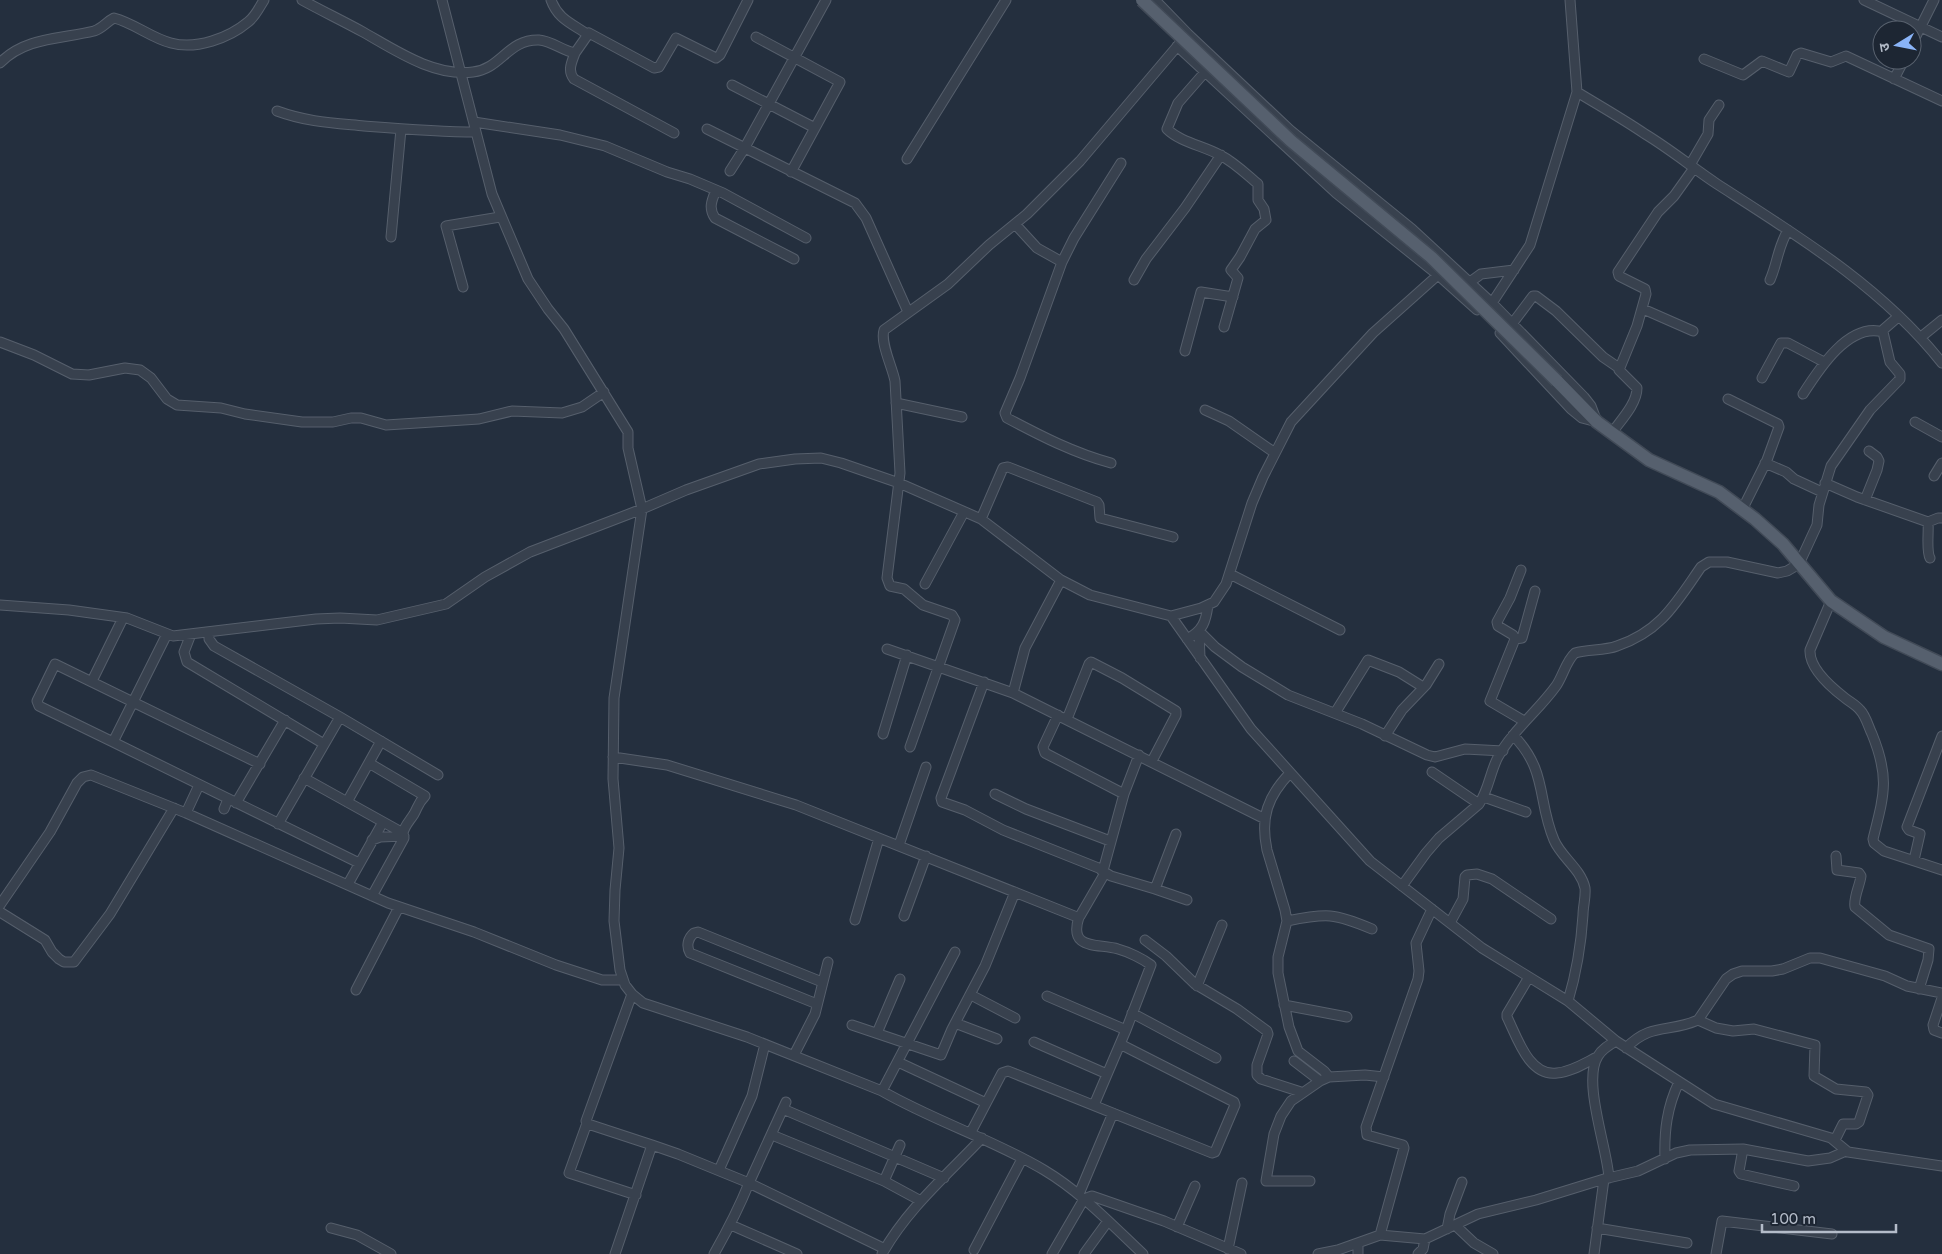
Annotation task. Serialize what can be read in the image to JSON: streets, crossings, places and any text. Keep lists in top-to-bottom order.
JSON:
{
  "scale_bar": "100 m",
  "north": "left"
}
